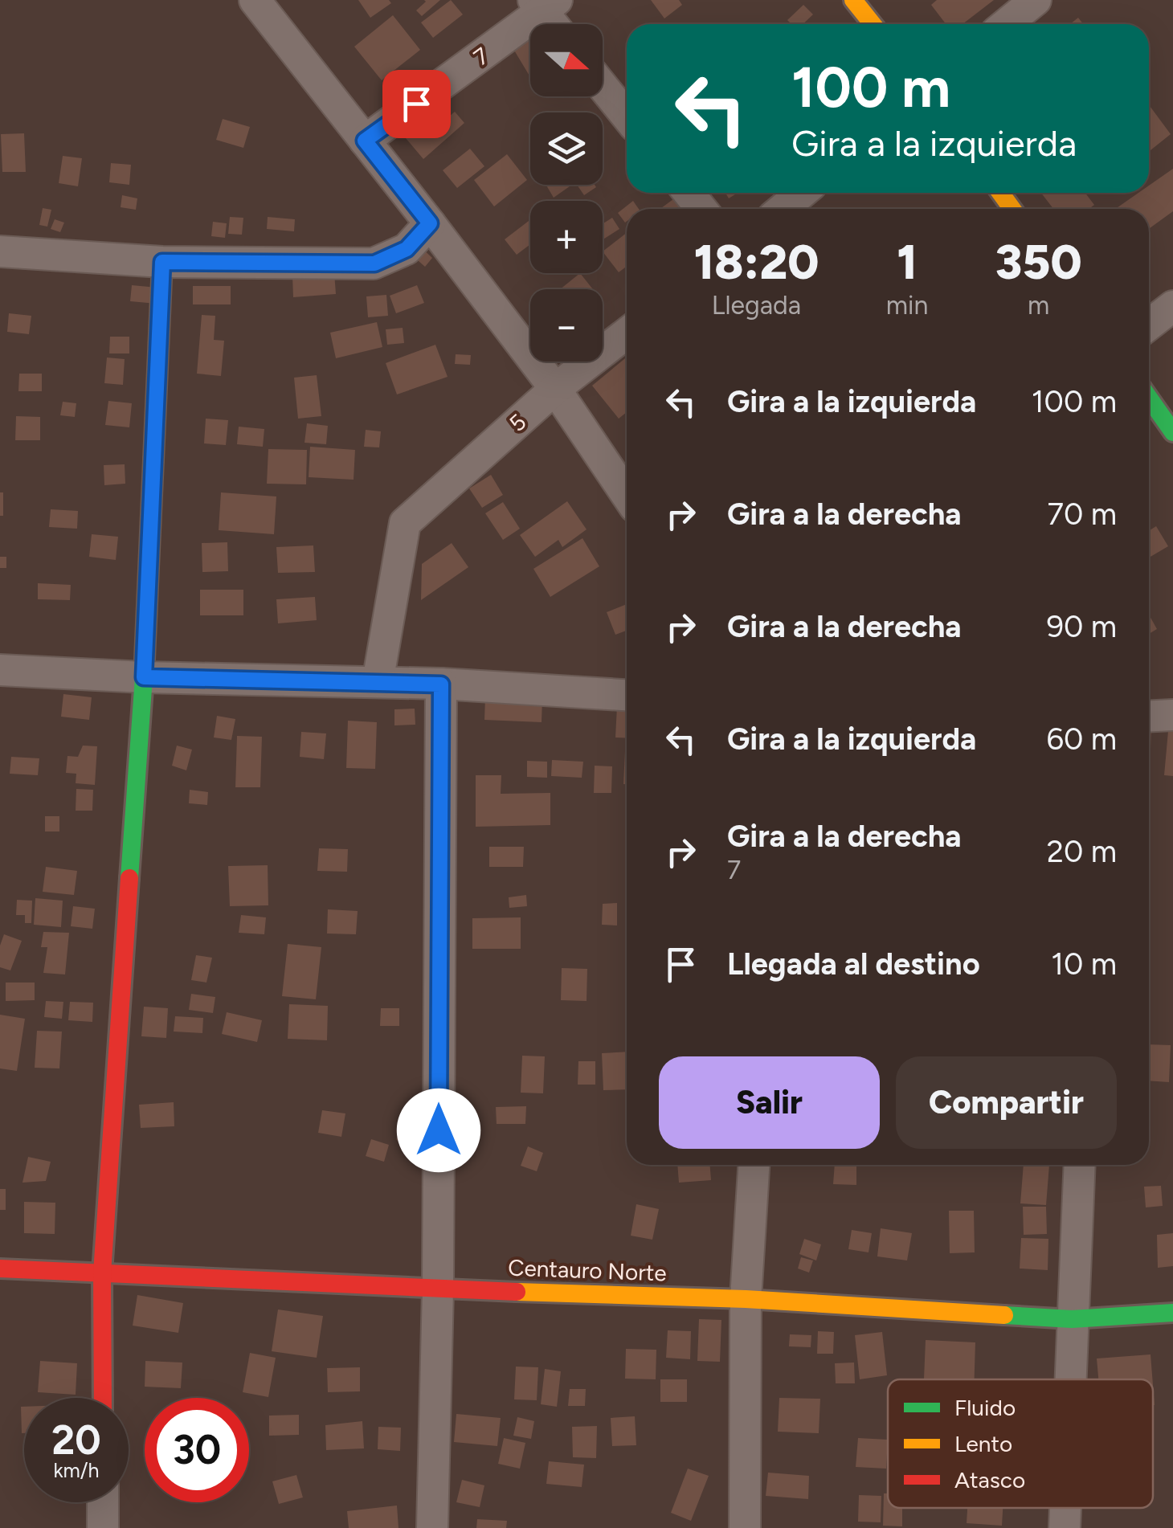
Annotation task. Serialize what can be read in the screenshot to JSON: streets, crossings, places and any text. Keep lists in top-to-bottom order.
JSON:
{
  "streets": {
    "street": ["7", "5", "Centauro Norte"]
  },
  "legend": ["Fluido", "Lento", "Atasco"],
  "north": "right",
  "page": {
    "map_buttons": ["+", "−"],
    "turn": ["100 m", "Gira a la izquierda"],
    "eta": [
      "18:20",
      "Llegada",
      "1",
      "min",
      "350",
      "m"
    ],
    "list": [
      {
        "name": "Gira a la izquierda",
        "value": "100 m"
      },
      {
        "name": "Gira a la derecha",
        "value": "70 m"
      },
      {
        "name": "Gira a la derecha",
        "value": "90 m"
      },
      {
        "name": "Gira a la izquierda",
        "value": "60 m"
      },
      {
        "name": "Gira a la derecha",
        "note": "7",
        "value": "20 m"
      },
      {
        "name": "Llegada al destino",
        "value": "10 m"
      }
    ],
    "buttons": ["Salir", "Compartir"],
    "speed": "20 km/h",
    "limit": "30"
  }
}
